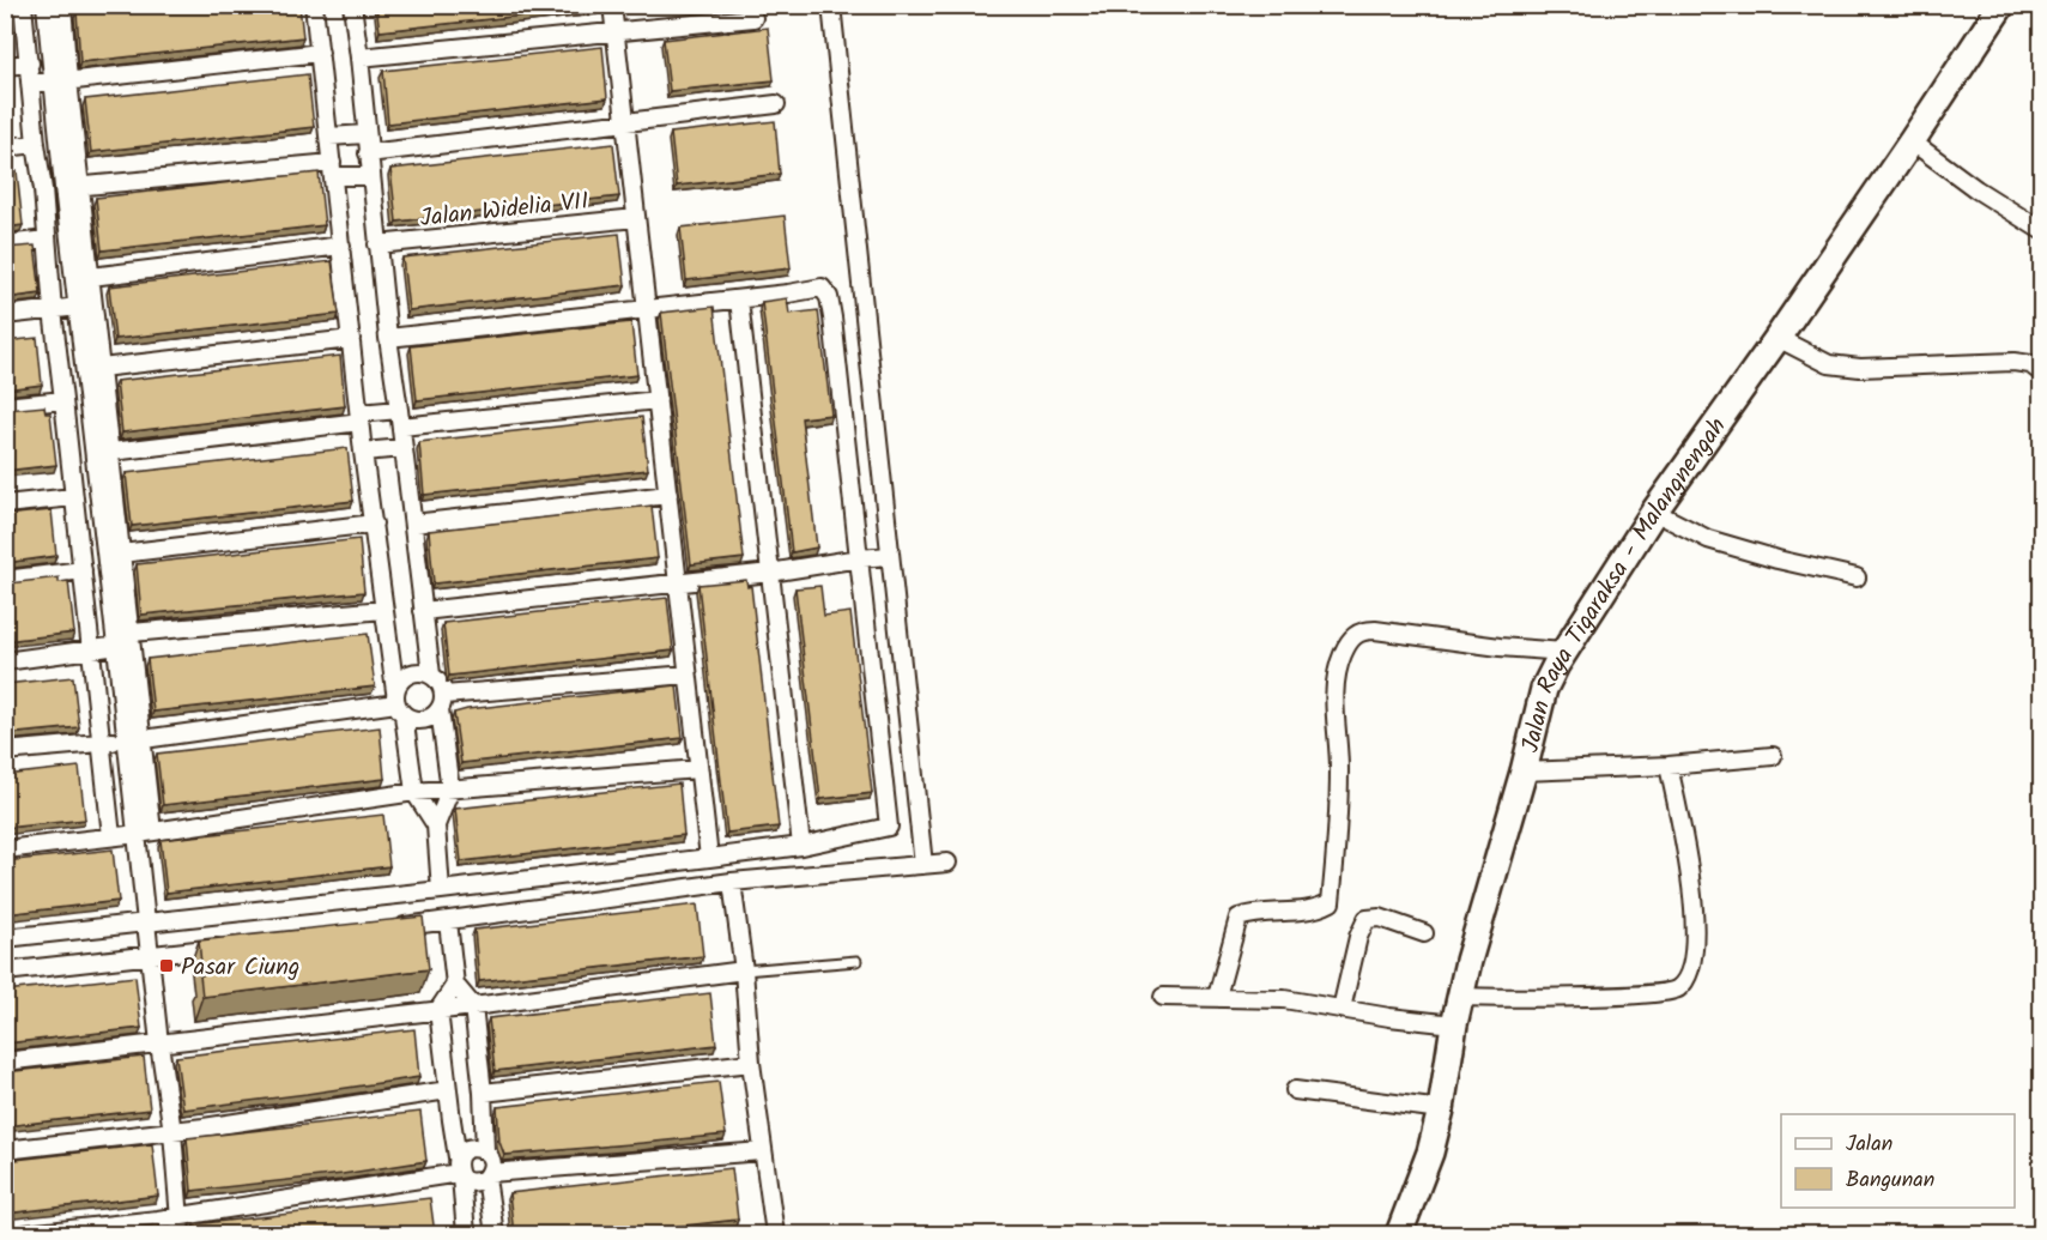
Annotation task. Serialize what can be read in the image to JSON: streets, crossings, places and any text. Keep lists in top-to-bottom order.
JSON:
{
  "streets": {
    "main road": ["Jalan Raya Tigaraksa - Malangnengah"],
    "street": ["Jalan Widelia VII"]
  },
  "places": {
    "transit": ["Pasar Ciung"]
  },
  "legend": ["Jalan", "Bangunan"]
}
